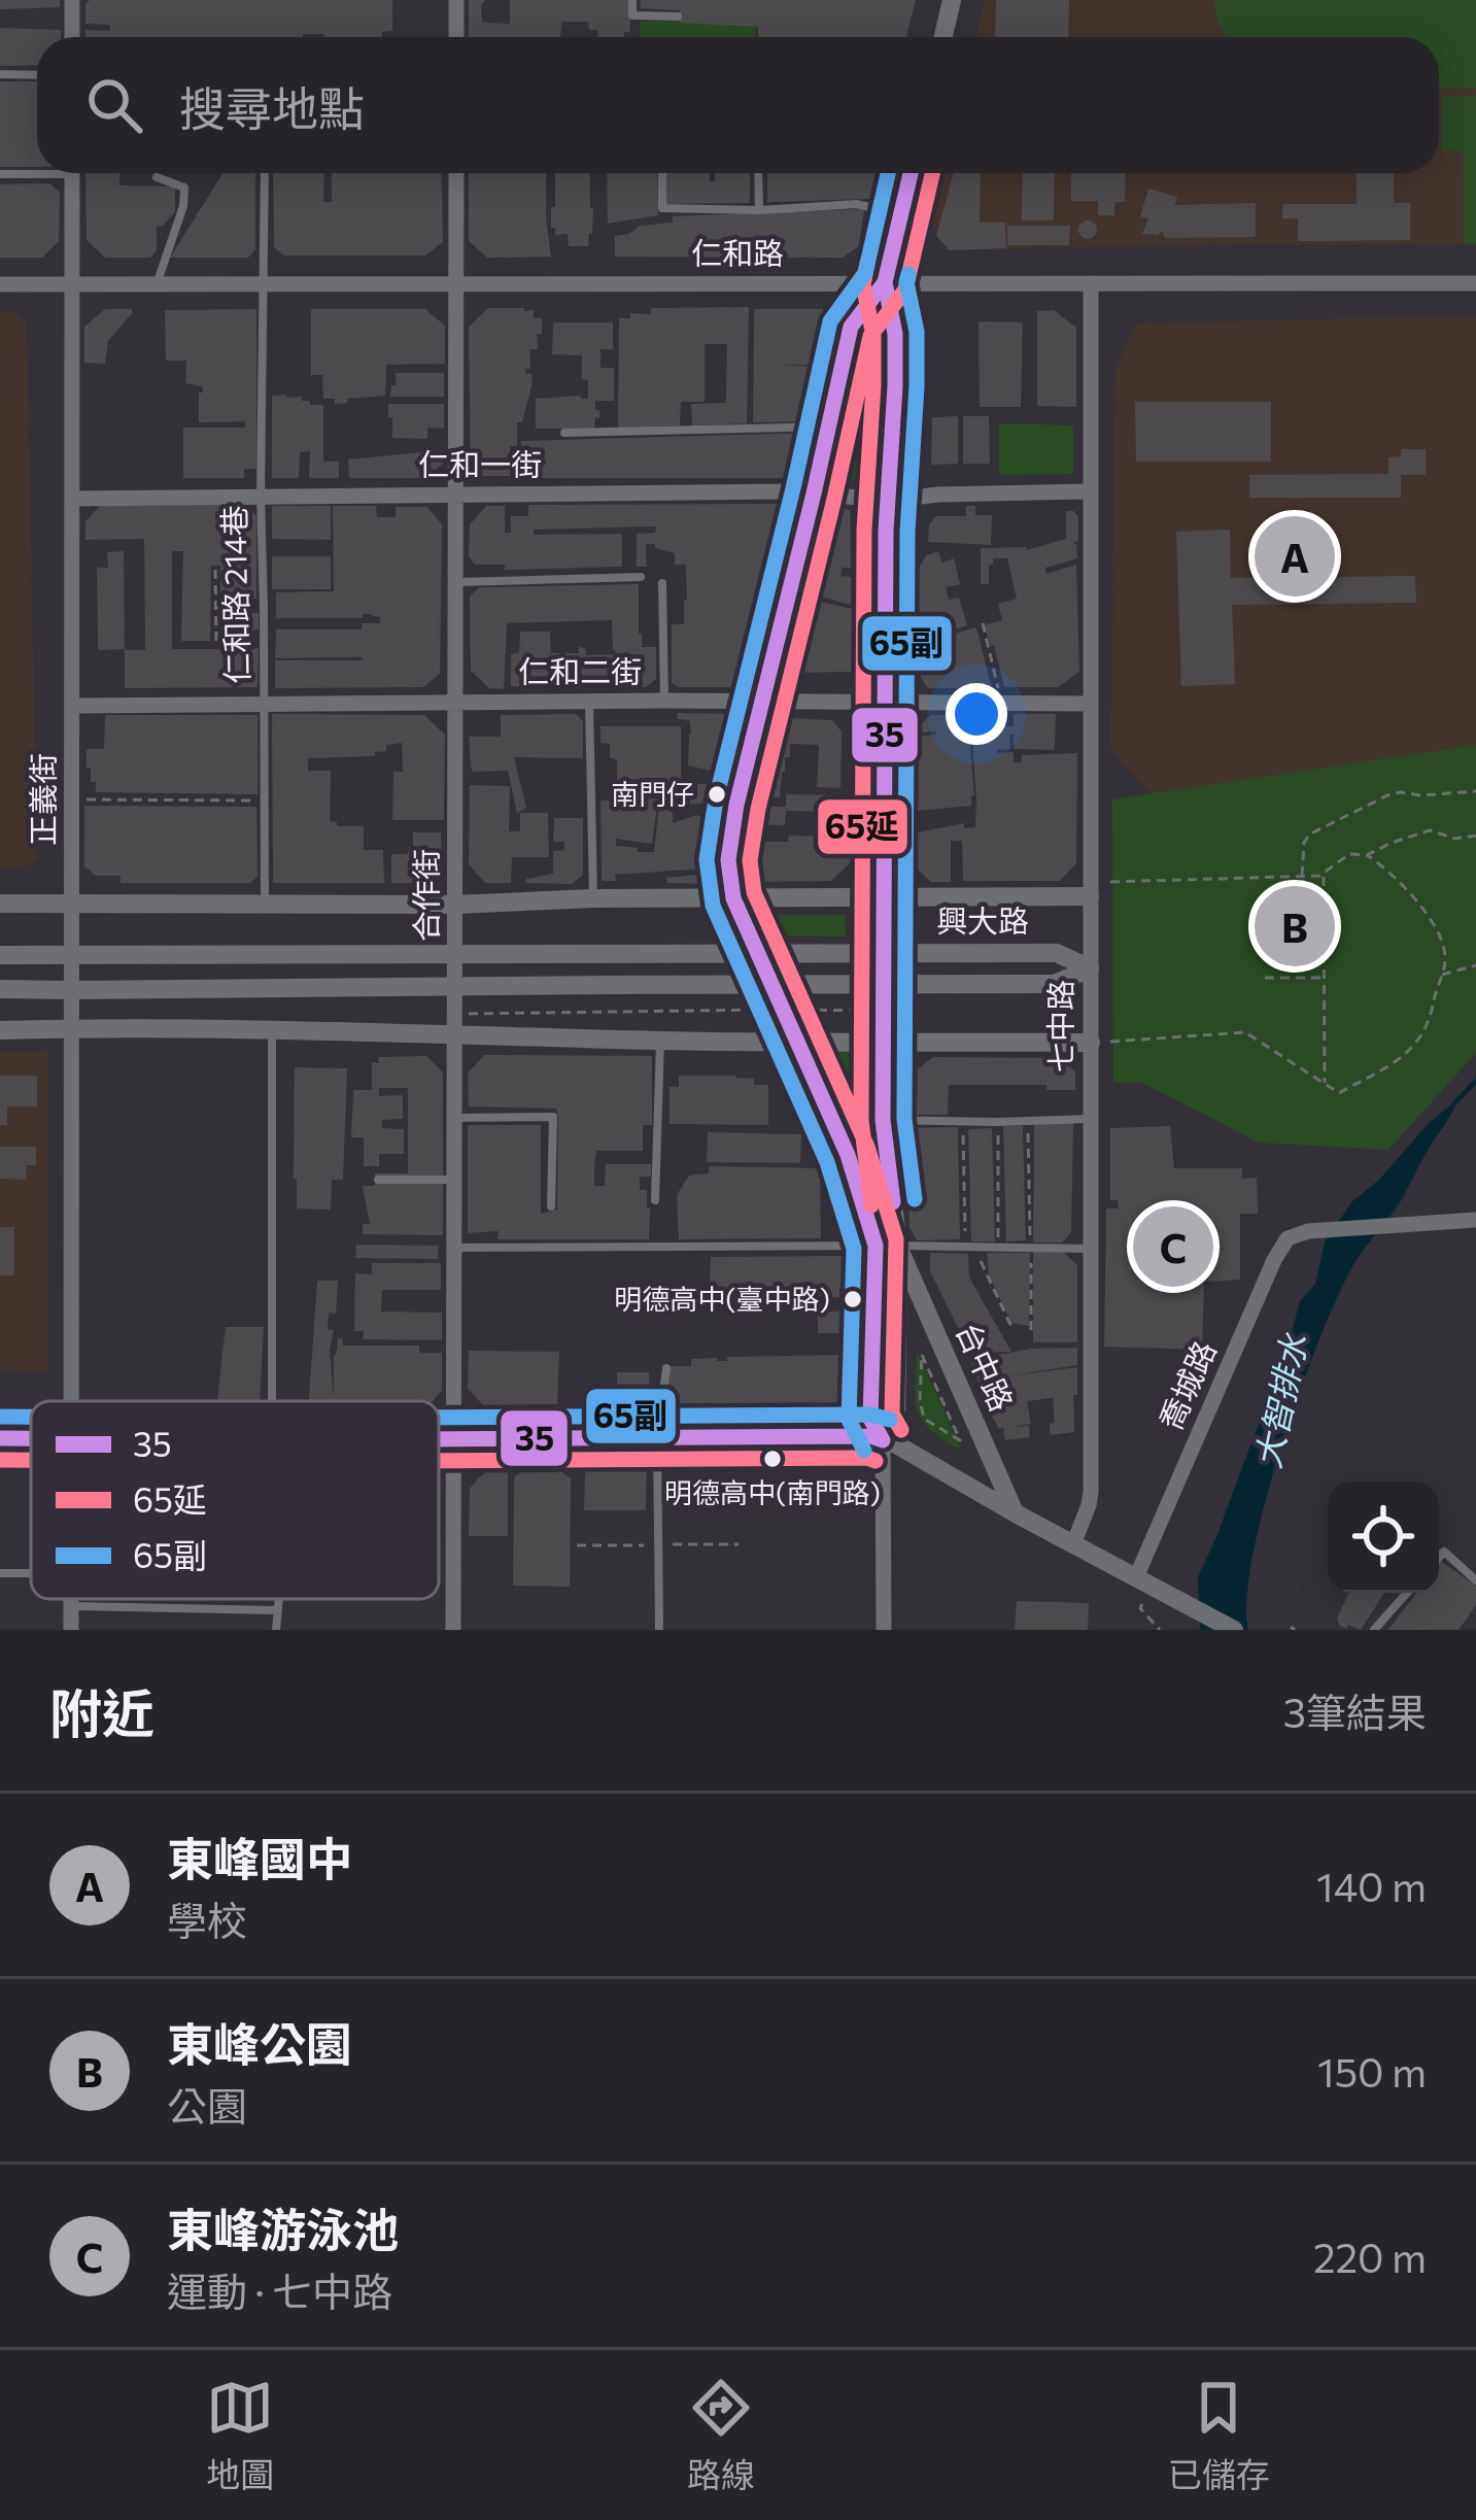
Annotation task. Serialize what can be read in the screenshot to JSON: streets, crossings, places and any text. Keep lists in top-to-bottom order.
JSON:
{
  "streets": {
    "street": [
      "仁和路",
      "仁和一街",
      "仁和二街",
      "正義街",
      "合作街",
      "興大路",
      "七中路",
      "台中路",
      "喬城路"
    ],
    "lane": ["仁和路 214巷"]
  },
  "crossings": [
    ["仁和路", "仁和路 214巷"],
    ["仁和路", "正義街"],
    ["仁和路", "合作街"],
    ["仁和路", "七中路"],
    ["仁和路", "台中路"],
    ["仁和一街", "仁和路 214巷"],
    ["仁和一街", "正義街"],
    ["仁和一街", "合作街"],
    ["仁和一街", "七中路"],
    ["仁和一街", "台中路"],
    ["仁和路 214巷", "仁和二街"],
    ["仁和路 214巷", "興大路"],
    ["仁和二街", "正義街"],
    ["仁和二街", "合作街"],
    ["仁和二街", "七中路"],
    ["仁和二街", "台中路"],
    ["正義街", "興大路"],
    ["合作街", "興大路"],
    ["興大路", "七中路"],
    ["興大路", "台中路"]
  ],
  "water": ["大智排水"],
  "places": ["南門仔", "明德高中(臺中路)", "明德高中(南門路)"],
  "lines": ["transit line 35", "transit line 65延", "transit line 65副"],
  "legend": ["35", "65延", "65副"],
  "page": {
    "search": "搜尋地點",
    "pins": ["A", "B", "C"],
    "heading": ["附近", "3筆結果"],
    "list": [
      {
        "mark": "A",
        "name": "東峰國中",
        "note": "學校",
        "value": "140 m"
      },
      {
        "mark": "B",
        "name": "東峰公園",
        "note": "公園",
        "value": "150 m"
      },
      {
        "mark": "C",
        "name": "東峰游泳池",
        "note": "運動 · 七中路",
        "value": "220 m"
      }
    ],
    "nav": ["地圖", "路線", "已儲存"]
  }
}
